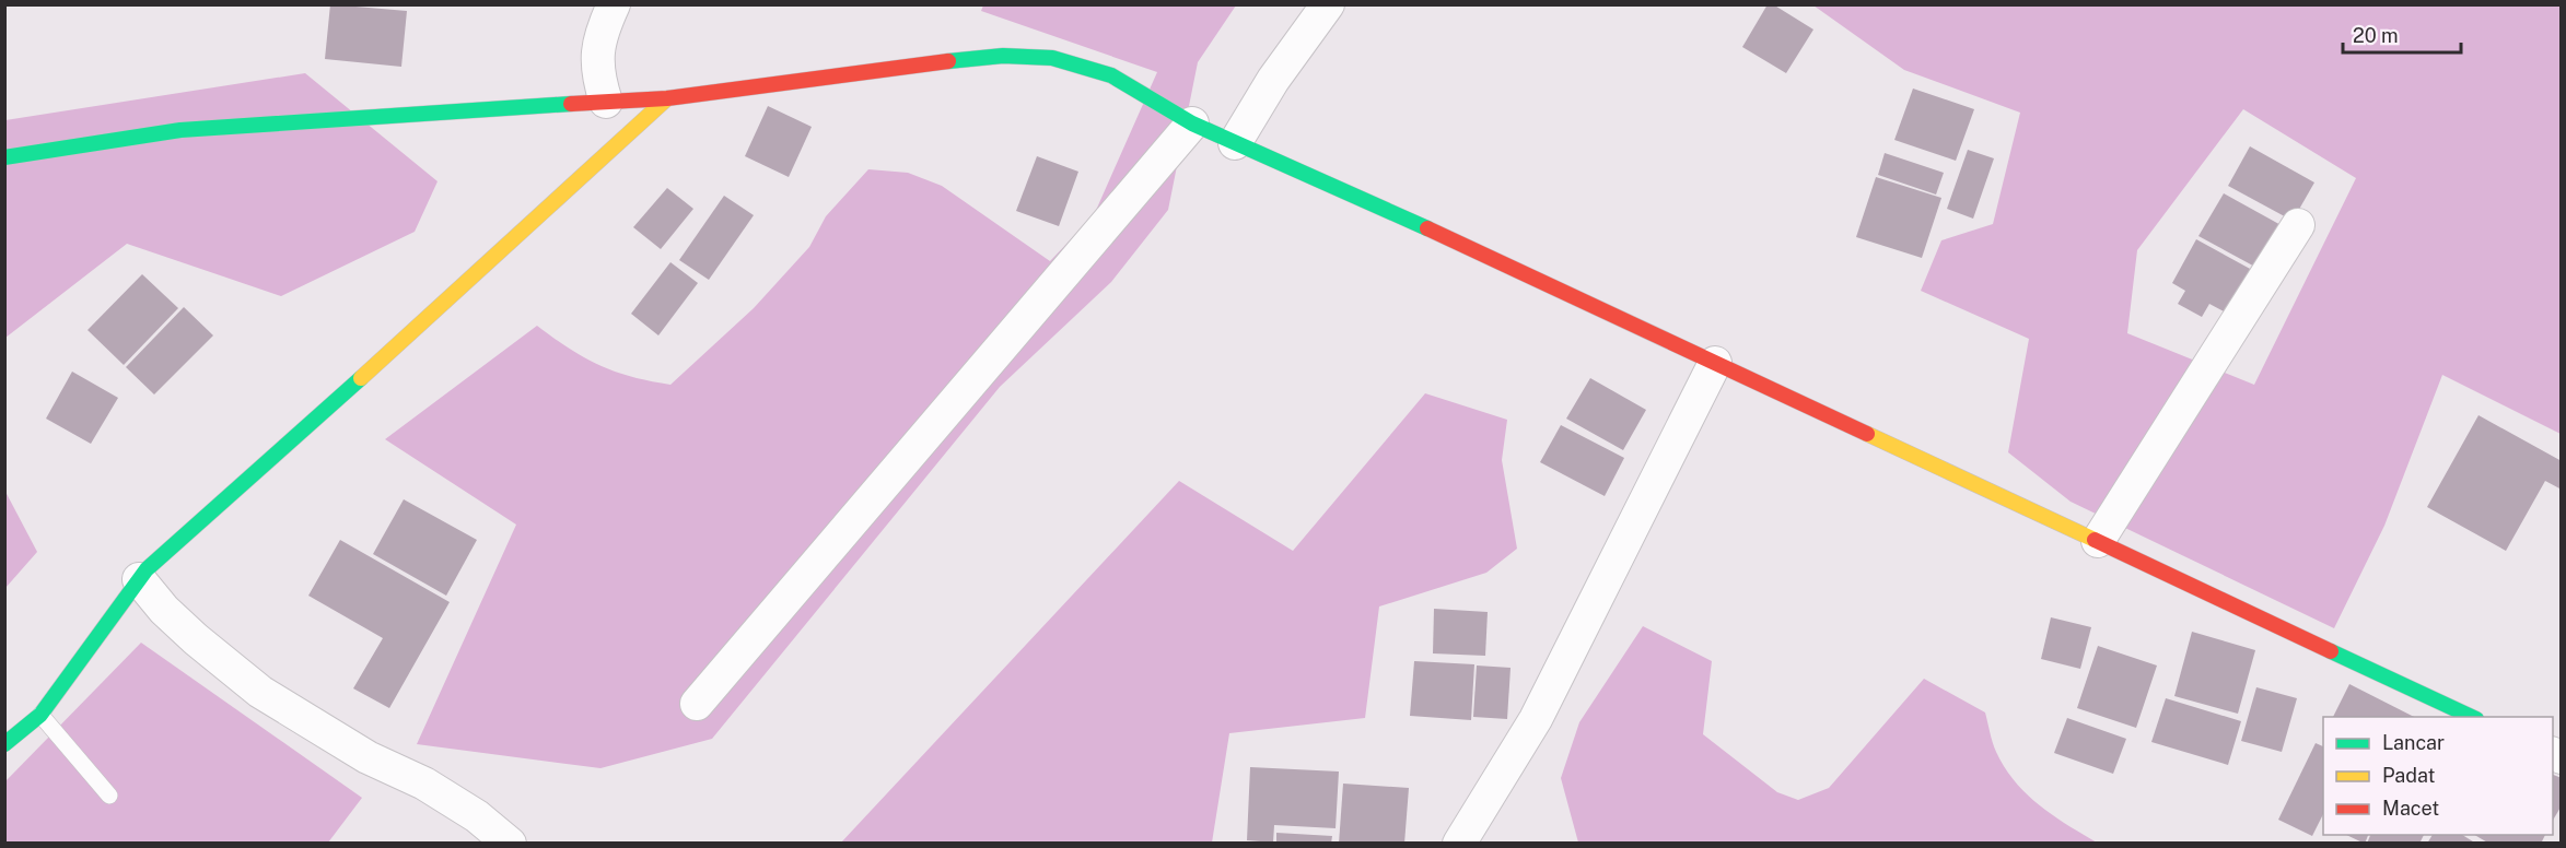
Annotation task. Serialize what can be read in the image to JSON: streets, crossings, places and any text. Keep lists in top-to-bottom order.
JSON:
{
  "legend": ["Lancar", "Padat", "Macet"],
  "scale_bar": "20 m"
}
